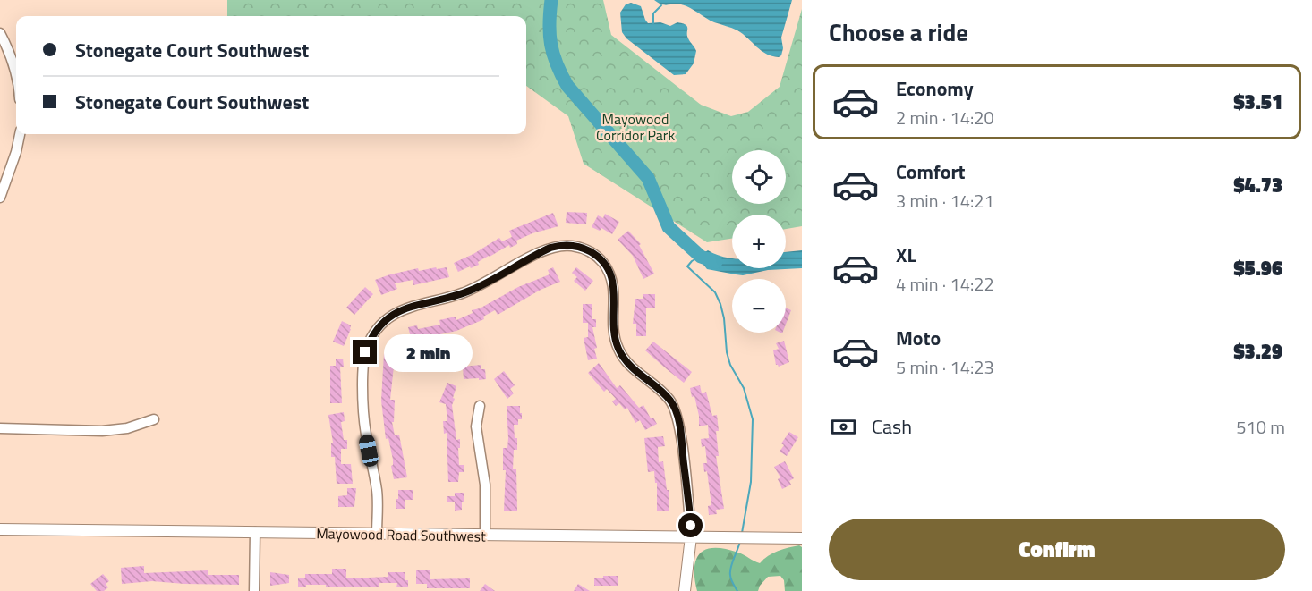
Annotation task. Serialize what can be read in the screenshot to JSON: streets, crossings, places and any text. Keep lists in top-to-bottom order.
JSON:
{
  "streets": {
    "street": ["Mayowood Road Southwest"]
  },
  "parks": ["Mayowood Corridor Park"],
  "page": {
    "heading": "Choose a ride",
    "banner": ["Stonegate Court Southwest", "Stonegate Court Southwest"],
    "list": [
      {
        "name": "Economy",
        "note": "2 min · 14:20",
        "value": "$3.51"
      },
      {
        "name": "Comfort",
        "note": "3 min · 14:21",
        "value": "$4.73"
      },
      {
        "name": "XL",
        "note": "4 min · 14:22",
        "value": "$5.96"
      },
      {
        "name": "Moto",
        "note": "5 min · 14:23",
        "value": "$3.29"
      }
    ],
    "map_buttons": ["+", "−"],
    "bubble": "2 min",
    "pay": ["Cash", "510 m"],
    "buttons": "Confirm"
  }
}
